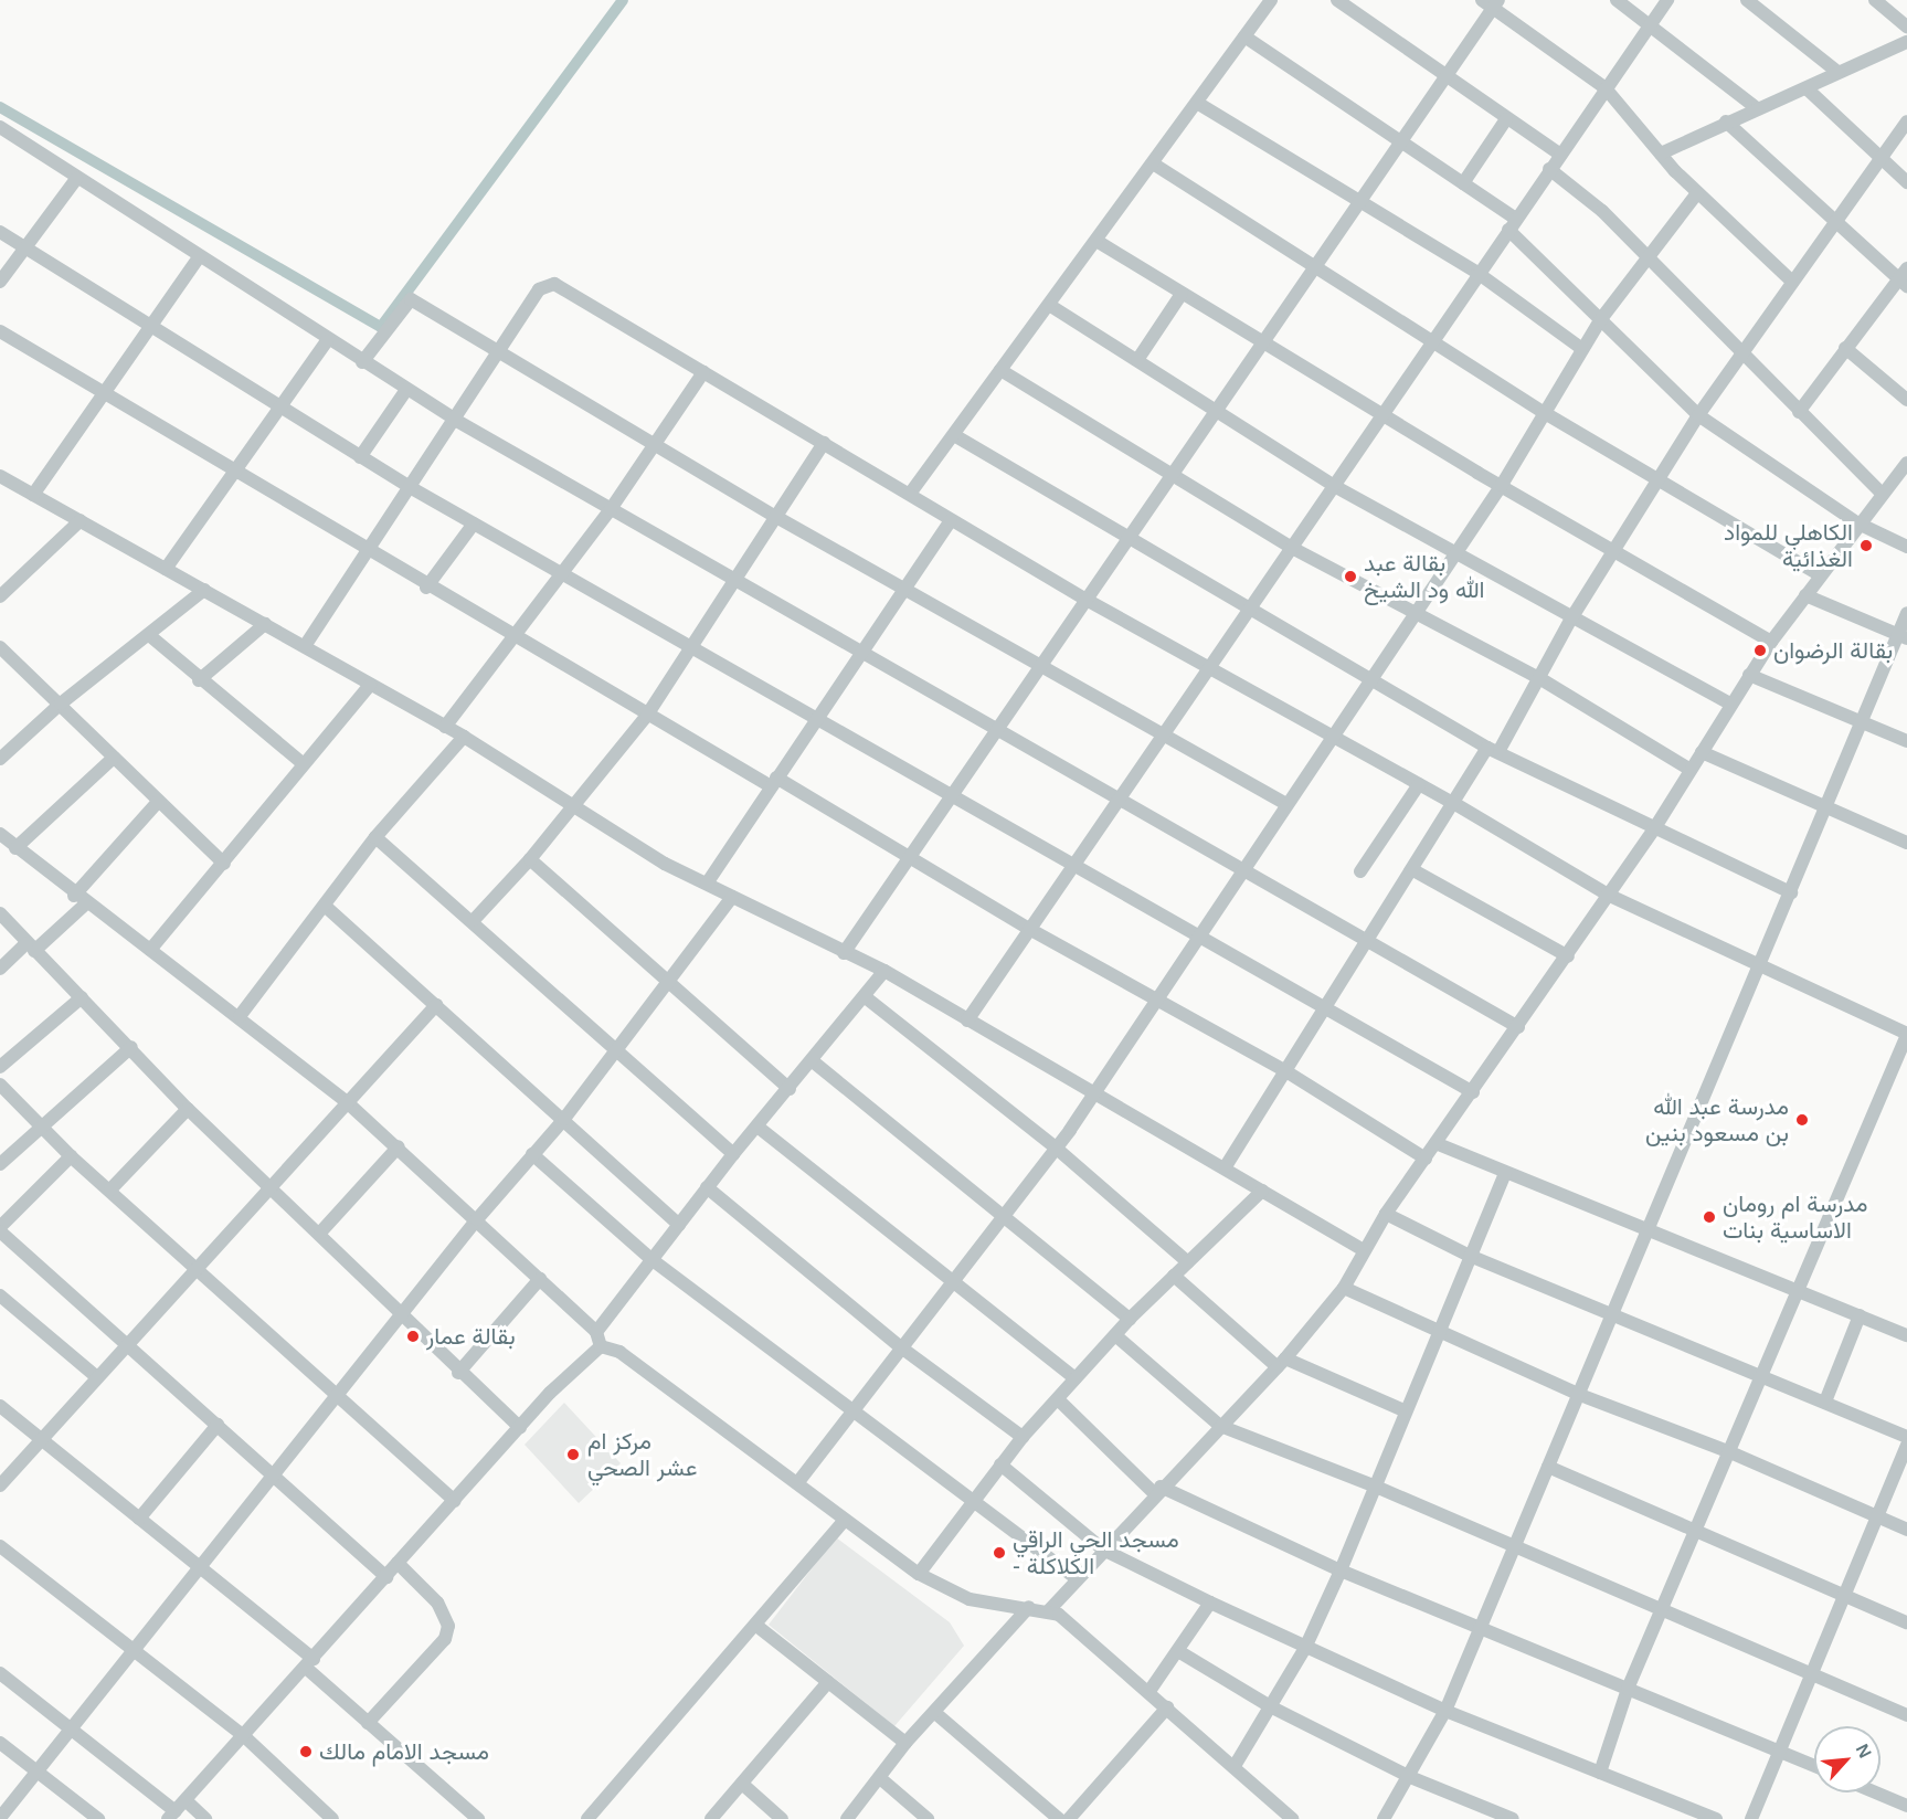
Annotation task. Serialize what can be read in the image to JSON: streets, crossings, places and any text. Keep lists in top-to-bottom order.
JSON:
{
  "places": [
    "الكاهلي للمواد الغذائية",
    "بقالة عبد الله ود الشيخ",
    "بقالة الرضوان",
    "مدرسة عبد الله بن مسعود بنين",
    "مدرسة ام رومان الاساسية بنات",
    "بقالة عمار",
    "مركز ام عشر الصحي",
    "مسجد الحي الراقي - الكلاكلة",
    "مسجد الامام مالك"
  ],
  "north": "top right"
}
